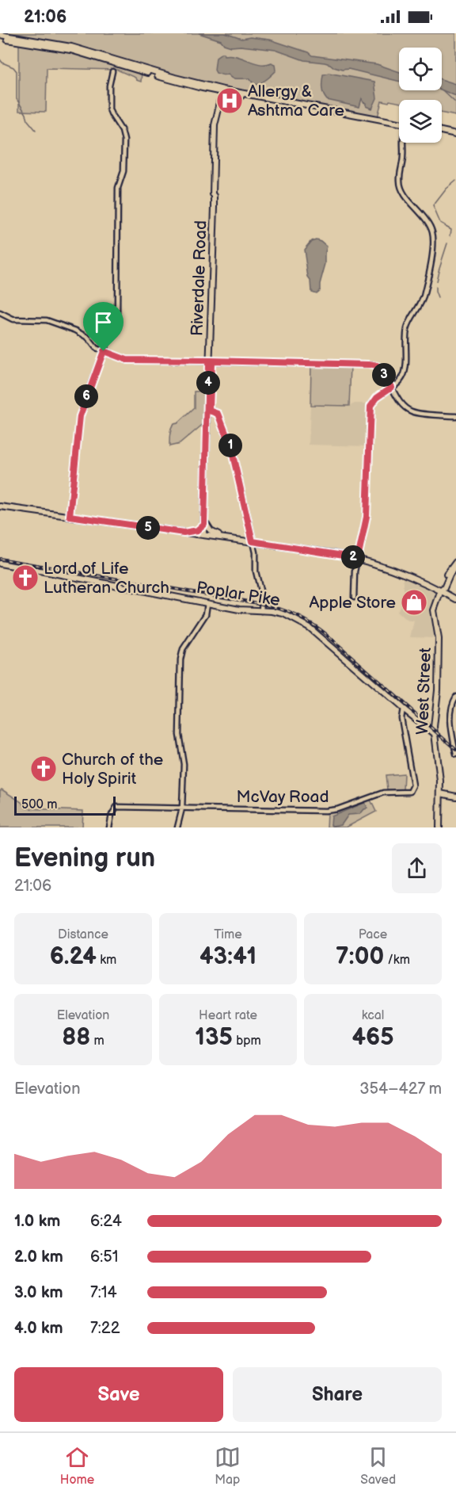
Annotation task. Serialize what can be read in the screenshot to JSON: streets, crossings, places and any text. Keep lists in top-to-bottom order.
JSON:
{
  "streets": {
    "main road": ["Riverdale Road", "Poplar Pike", "West Street"],
    "street": ["McVay Road"]
  },
  "crossings": [
    ["Poplar Pike", "West Street"],
    ["Poplar Pike", "McVay Road"]
  ],
  "places": {
    "hospital": ["Allergy & Ashtma Care"],
    "church": ["Lord of Life Lutheran Church", "Church of the Holy Spirit"],
    "shop": ["Apple Store"]
  },
  "scale_bar": "500 m",
  "page": {
    "status": "21:06",
    "pins": [
      "3",
      "4",
      "6",
      "1",
      "5",
      "2"
    ],
    "scale": "500 m",
    "heading": ["Evening run", "21:06"],
    "stats": [
      ["Distance", "6.24 km"],
      ["Time", "43:41"],
      ["Pace", "7:00 /km"],
      ["Elevation", "88 m"],
      ["Heart rate", "135 bpm"],
      ["kcal", "465"]
    ],
    "chart": ["Elevation", "354–427 m"],
    "list": [
      {
        "name": "1.0 km",
        "note": "6:24"
      },
      {
        "name": "2.0 km",
        "note": "6:51"
      },
      {
        "name": "3.0 km",
        "note": "7:14"
      },
      {
        "name": "4.0 km",
        "note": "7:22"
      }
    ],
    "buttons": ["Save", "Share"],
    "tabs": ["Home", "Map", "Saved"]
  }
}
